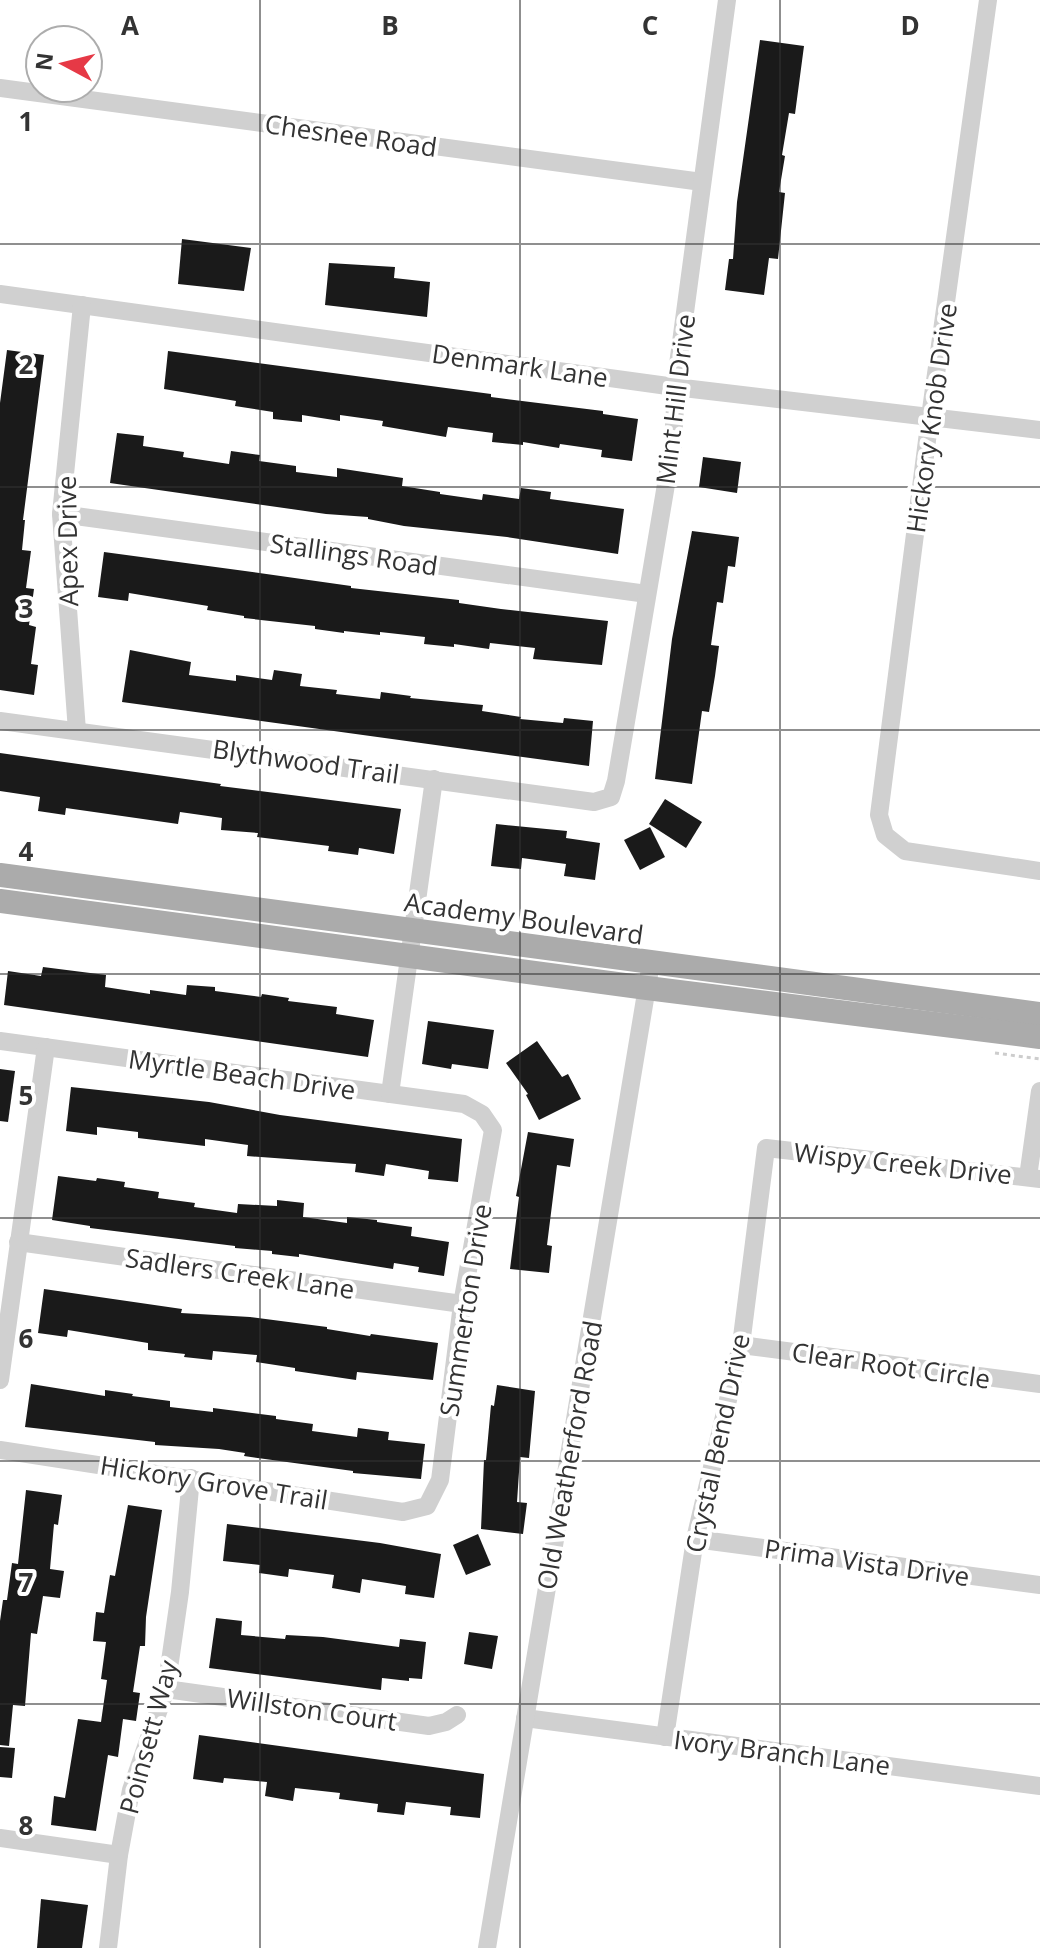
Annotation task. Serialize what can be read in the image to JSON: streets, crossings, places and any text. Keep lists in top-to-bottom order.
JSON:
{
  "streets": {
    "main road": ["Academy Boulevard"],
    "street": [
      "Chesnee Road",
      "Denmark Lane",
      "Mint Hill Drive",
      "Hickory Knob Drive",
      "Apex Drive",
      "Stallings Road",
      "Blythwood Trail",
      "Myrtle Beach Drive",
      "Wispy Creek Drive",
      "Sadlers Creek Lane",
      "Summerton Drive",
      "Clear Root Circle",
      "Crystal Bend Drive",
      "Old Weatherford Road",
      "Hickory Grove Trail",
      "Prima Vista Drive",
      "Willston Court",
      "Poinsett Way",
      "Ivory Branch Lane"
    ]
  },
  "crossings": [
    ["Chesnee Road", "Mint Hill Drive"],
    ["Denmark Lane", "Mint Hill Drive"],
    ["Denmark Lane", "Hickory Knob Drive"],
    ["Denmark Lane", "Apex Drive"],
    ["Mint Hill Drive", "Stallings Road"],
    ["Mint Hill Drive", "Blythwood Trail"],
    ["Apex Drive", "Stallings Road"],
    ["Apex Drive", "Blythwood Trail"],
    ["Academy Boulevard", "Old Weatherford Road"],
    ["Myrtle Beach Drive", "Summerton Drive"],
    ["Wispy Creek Drive", "Crystal Bend Drive"],
    ["Sadlers Creek Lane", "Summerton Drive"],
    ["Summerton Drive", "Hickory Grove Trail"],
    ["Clear Root Circle", "Crystal Bend Drive"],
    ["Crystal Bend Drive", "Prima Vista Drive"],
    ["Crystal Bend Drive", "Ivory Branch Lane"],
    ["Old Weatherford Road", "Ivory Branch Lane"],
    ["Hickory Grove Trail", "Poinsett Way"],
    ["Willston Court", "Poinsett Way"]
  ],
  "north": "left",
  "grid": {
    "columns": [
      "A",
      "B",
      "C",
      "D"
    ],
    "rows": [
      "1",
      "2",
      "3",
      "4",
      "5",
      "6",
      "7",
      "8"
    ]
  }
}
